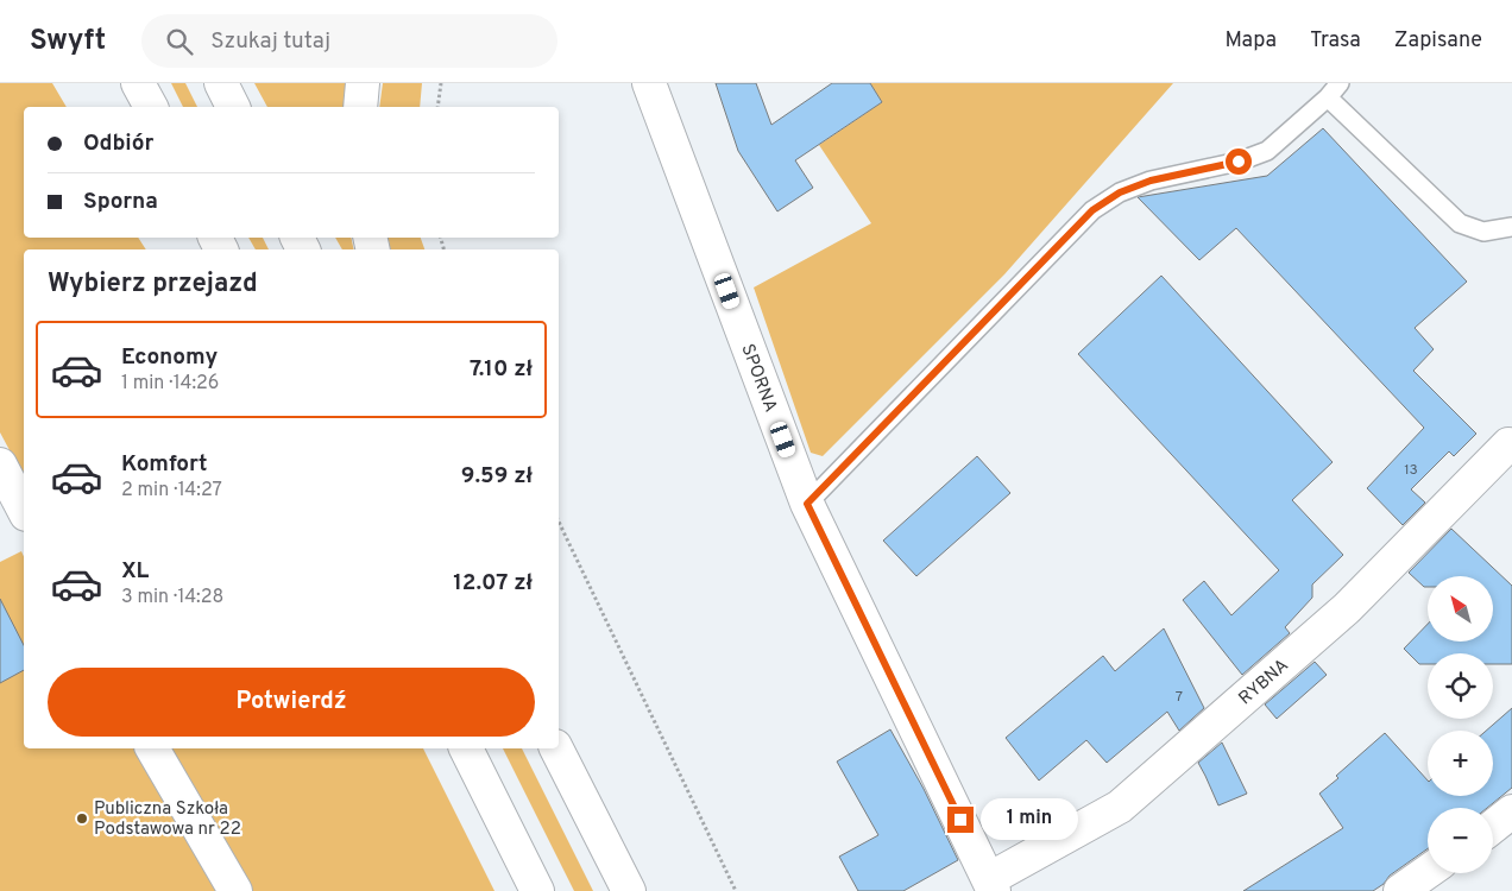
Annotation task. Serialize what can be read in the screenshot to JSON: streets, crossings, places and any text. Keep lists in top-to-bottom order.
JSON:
{
  "streets": {
    "street": ["SPORNA", "RYBNA"]
  },
  "crossings": [
    ["SPORNA", "RYBNA"]
  ],
  "places": ["Publiczna Szkoła Podstawowa nr 22"],
  "house_numbers": ["13", "7"],
  "north": "top left",
  "page": {
    "header": "Swyft",
    "search": "Szukaj tutaj",
    "nav": ["Mapa", "Trasa", "Zapisane"],
    "banner": ["Odbiór", "Sporna"],
    "heading": "Wybierz przejazd",
    "list": [
      {
        "name": "Economy",
        "note": "1 min · 14:26",
        "value": "7.10 zł"
      },
      {
        "name": "Komfort",
        "note": "2 min · 14:27",
        "value": "9.59 zł"
      },
      {
        "name": "XL",
        "note": "3 min · 14:28",
        "value": "12.07 zł"
      }
    ],
    "map_buttons": ["+", "−"],
    "buttons": "Potwierdź",
    "bubble": "1 min"
  }
}
